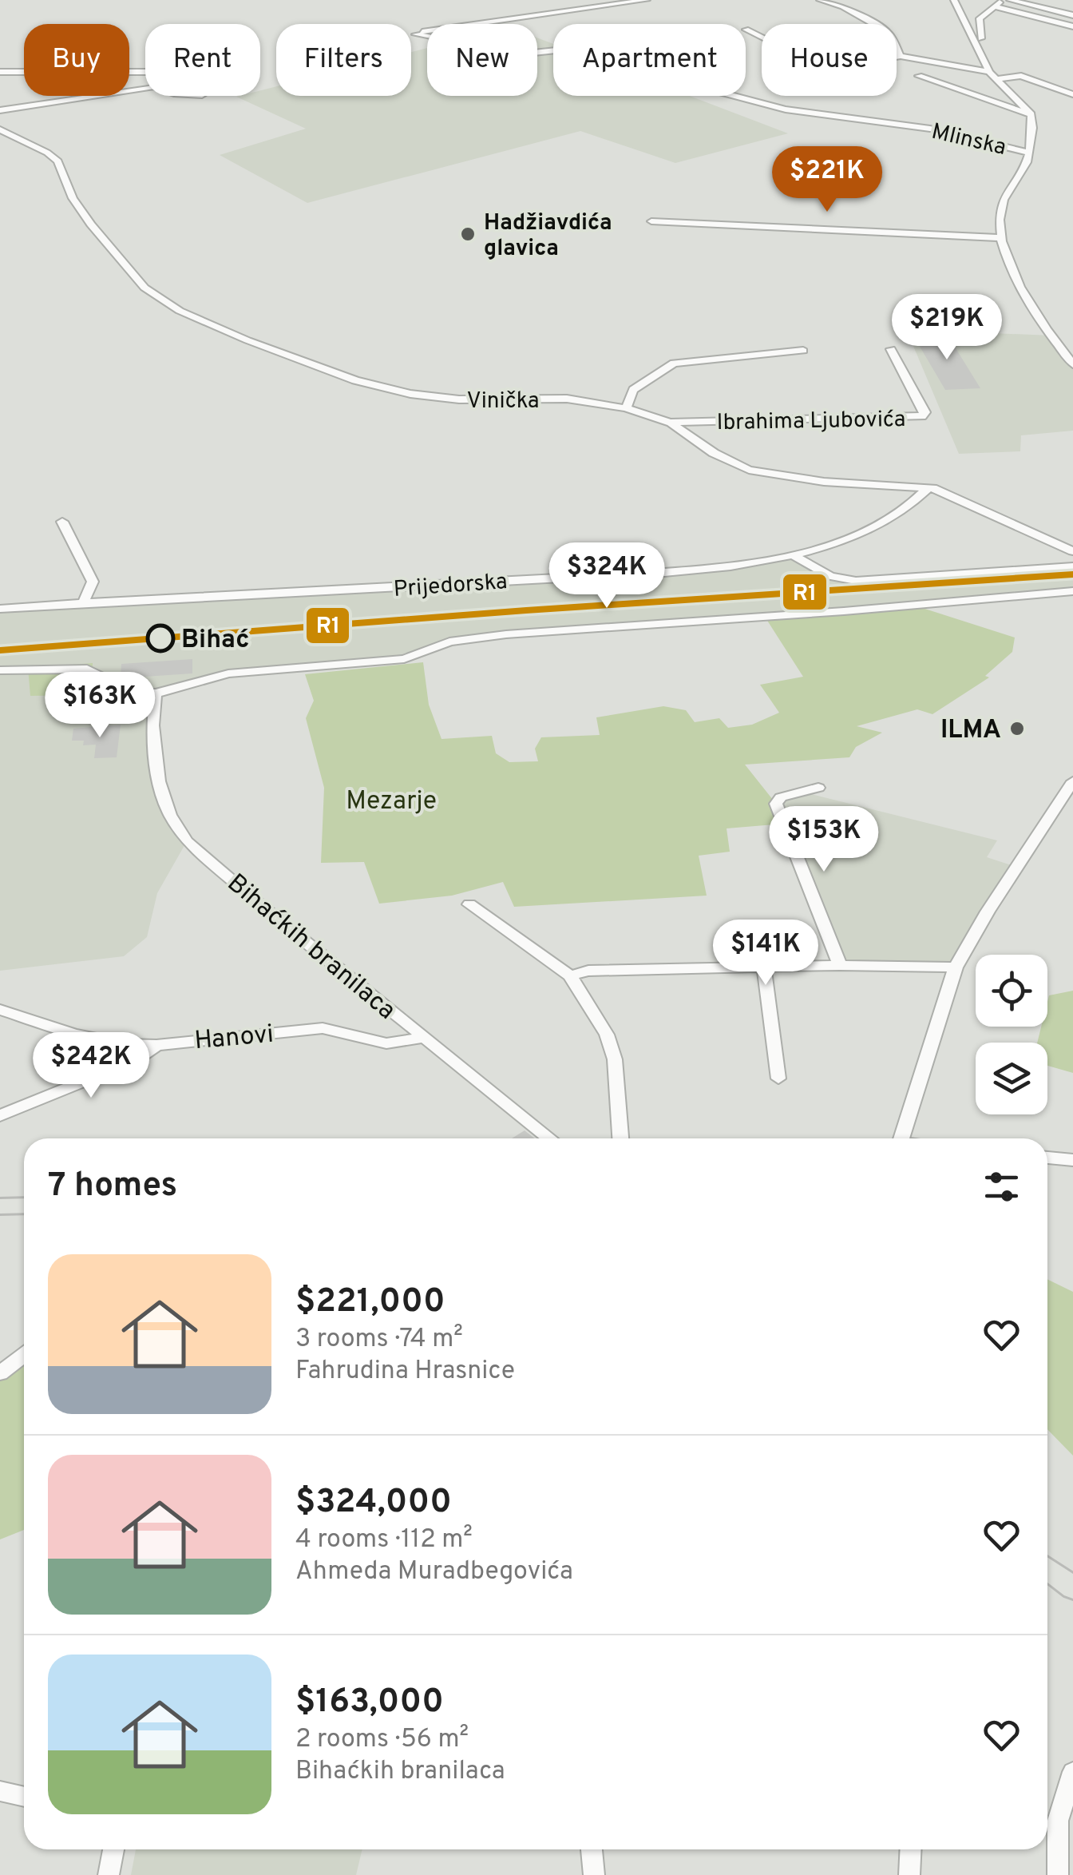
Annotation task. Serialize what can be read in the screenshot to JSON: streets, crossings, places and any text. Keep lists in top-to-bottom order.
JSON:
{
  "streets": {
    "street": [
      "Mlinska",
      "Vinička",
      "Ibrahima Ljubovića",
      "Prijedorska",
      "Bihaćkih branilaca",
      "Hanovi"
    ]
  },
  "crossings": [
    ["Vinička", "Ibrahima Ljubovića"],
    ["Vinička", "Prijedorska"],
    ["Bihaćkih branilaca", "Hanovi"]
  ],
  "parks": ["Mezarje"],
  "places": ["Hadžiavdića glavica", "Bihać", "ILMA"],
  "lines": ["transit line R1"],
  "page": {
    "chip": [
      "Buy",
      "Rent",
      "Filters",
      "New",
      "Apartment",
      "House"
    ],
    "price": [
      "$221K",
      "$219K",
      "$324K",
      "$163K",
      "$153K",
      "$141K",
      "$242K"
    ],
    "heading": "7 homes",
    "list": [
      {
        "name": "$221,000",
        "note": "3 rooms · 74 m² · Fahrudina Hrasnice"
      },
      {
        "name": "$324,000",
        "note": "4 rooms · 112 m² · Ahmeda Muradbegovića"
      },
      {
        "name": "$163,000",
        "note": "2 rooms · 56 m² · Bihaćkih branilaca"
      }
    ]
  }
}
